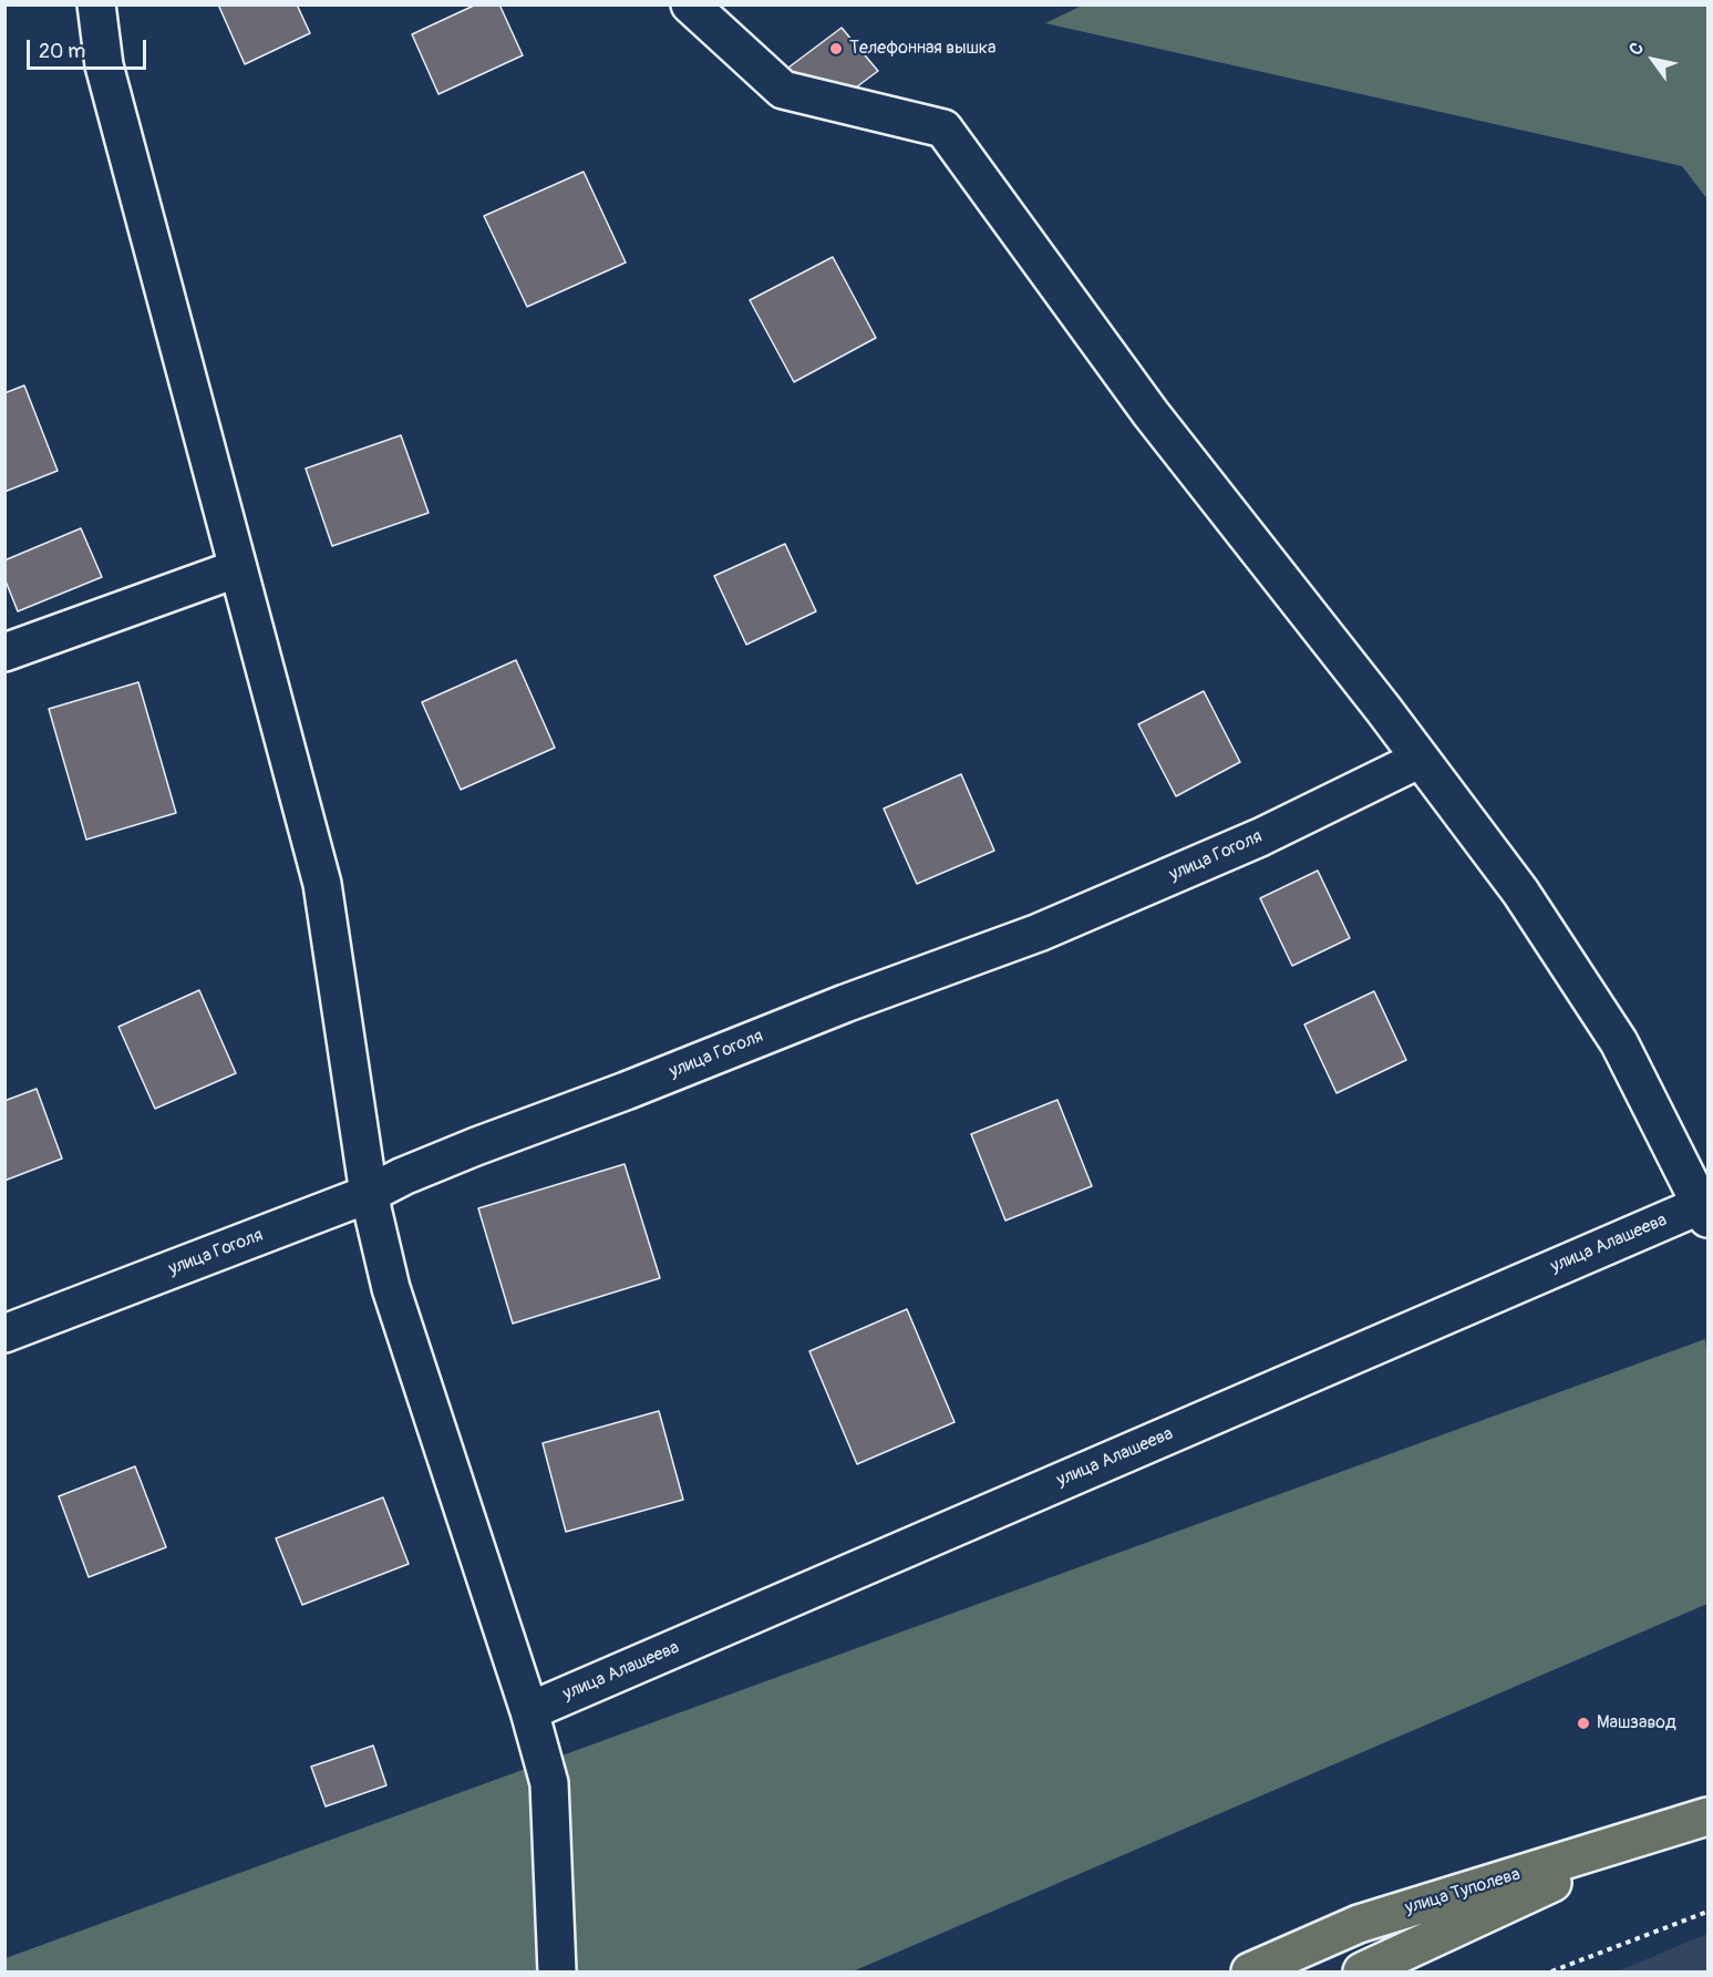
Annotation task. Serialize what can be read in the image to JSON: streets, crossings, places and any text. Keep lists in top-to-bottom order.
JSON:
{
  "streets": {
    "main road": ["улица Туполева"],
    "street": ["улица Гоголя", "улица Алашеева"]
  },
  "places": ["Телефонная вышка", "Машзавод"],
  "scale_bar": "20 m",
  "north": "top left"
}
